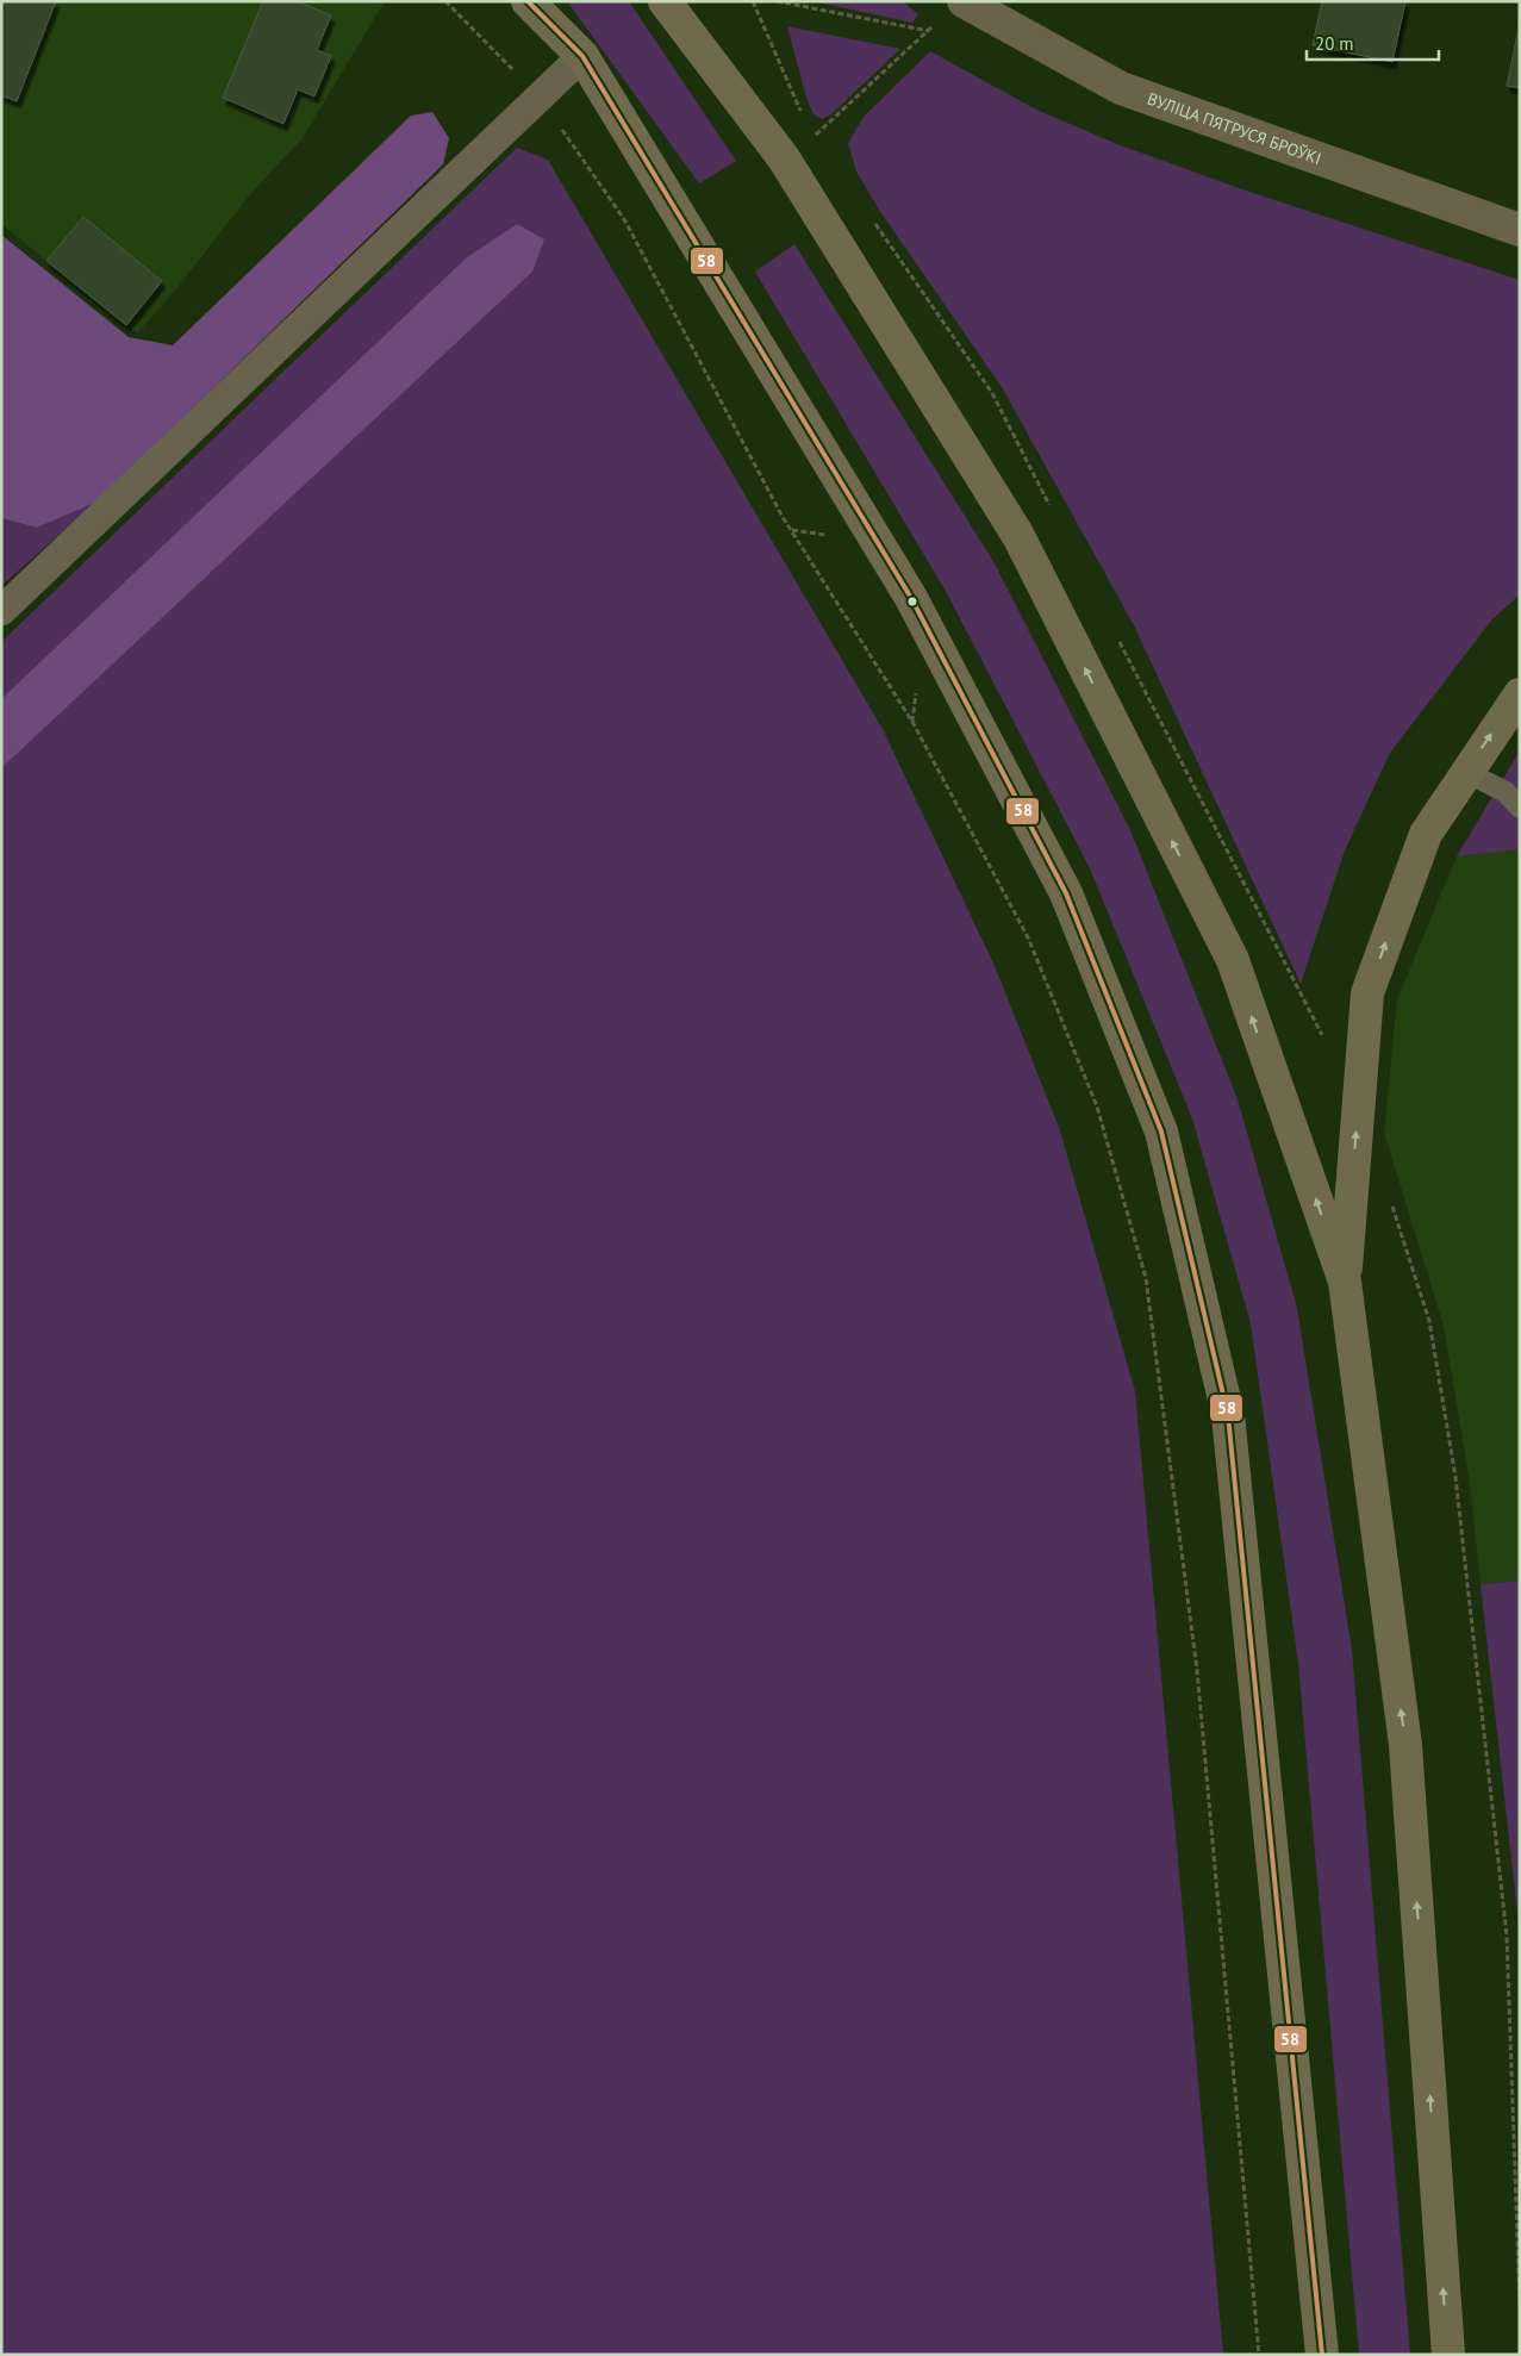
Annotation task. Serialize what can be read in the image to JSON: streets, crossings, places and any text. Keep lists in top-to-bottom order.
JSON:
{
  "streets": {
    "main road": ["ВУЛІЦА ПЯТРУСЯ БРОЎКІ"]
  },
  "lines": ["transit line 58"],
  "scale_bar": "20 m"
}
